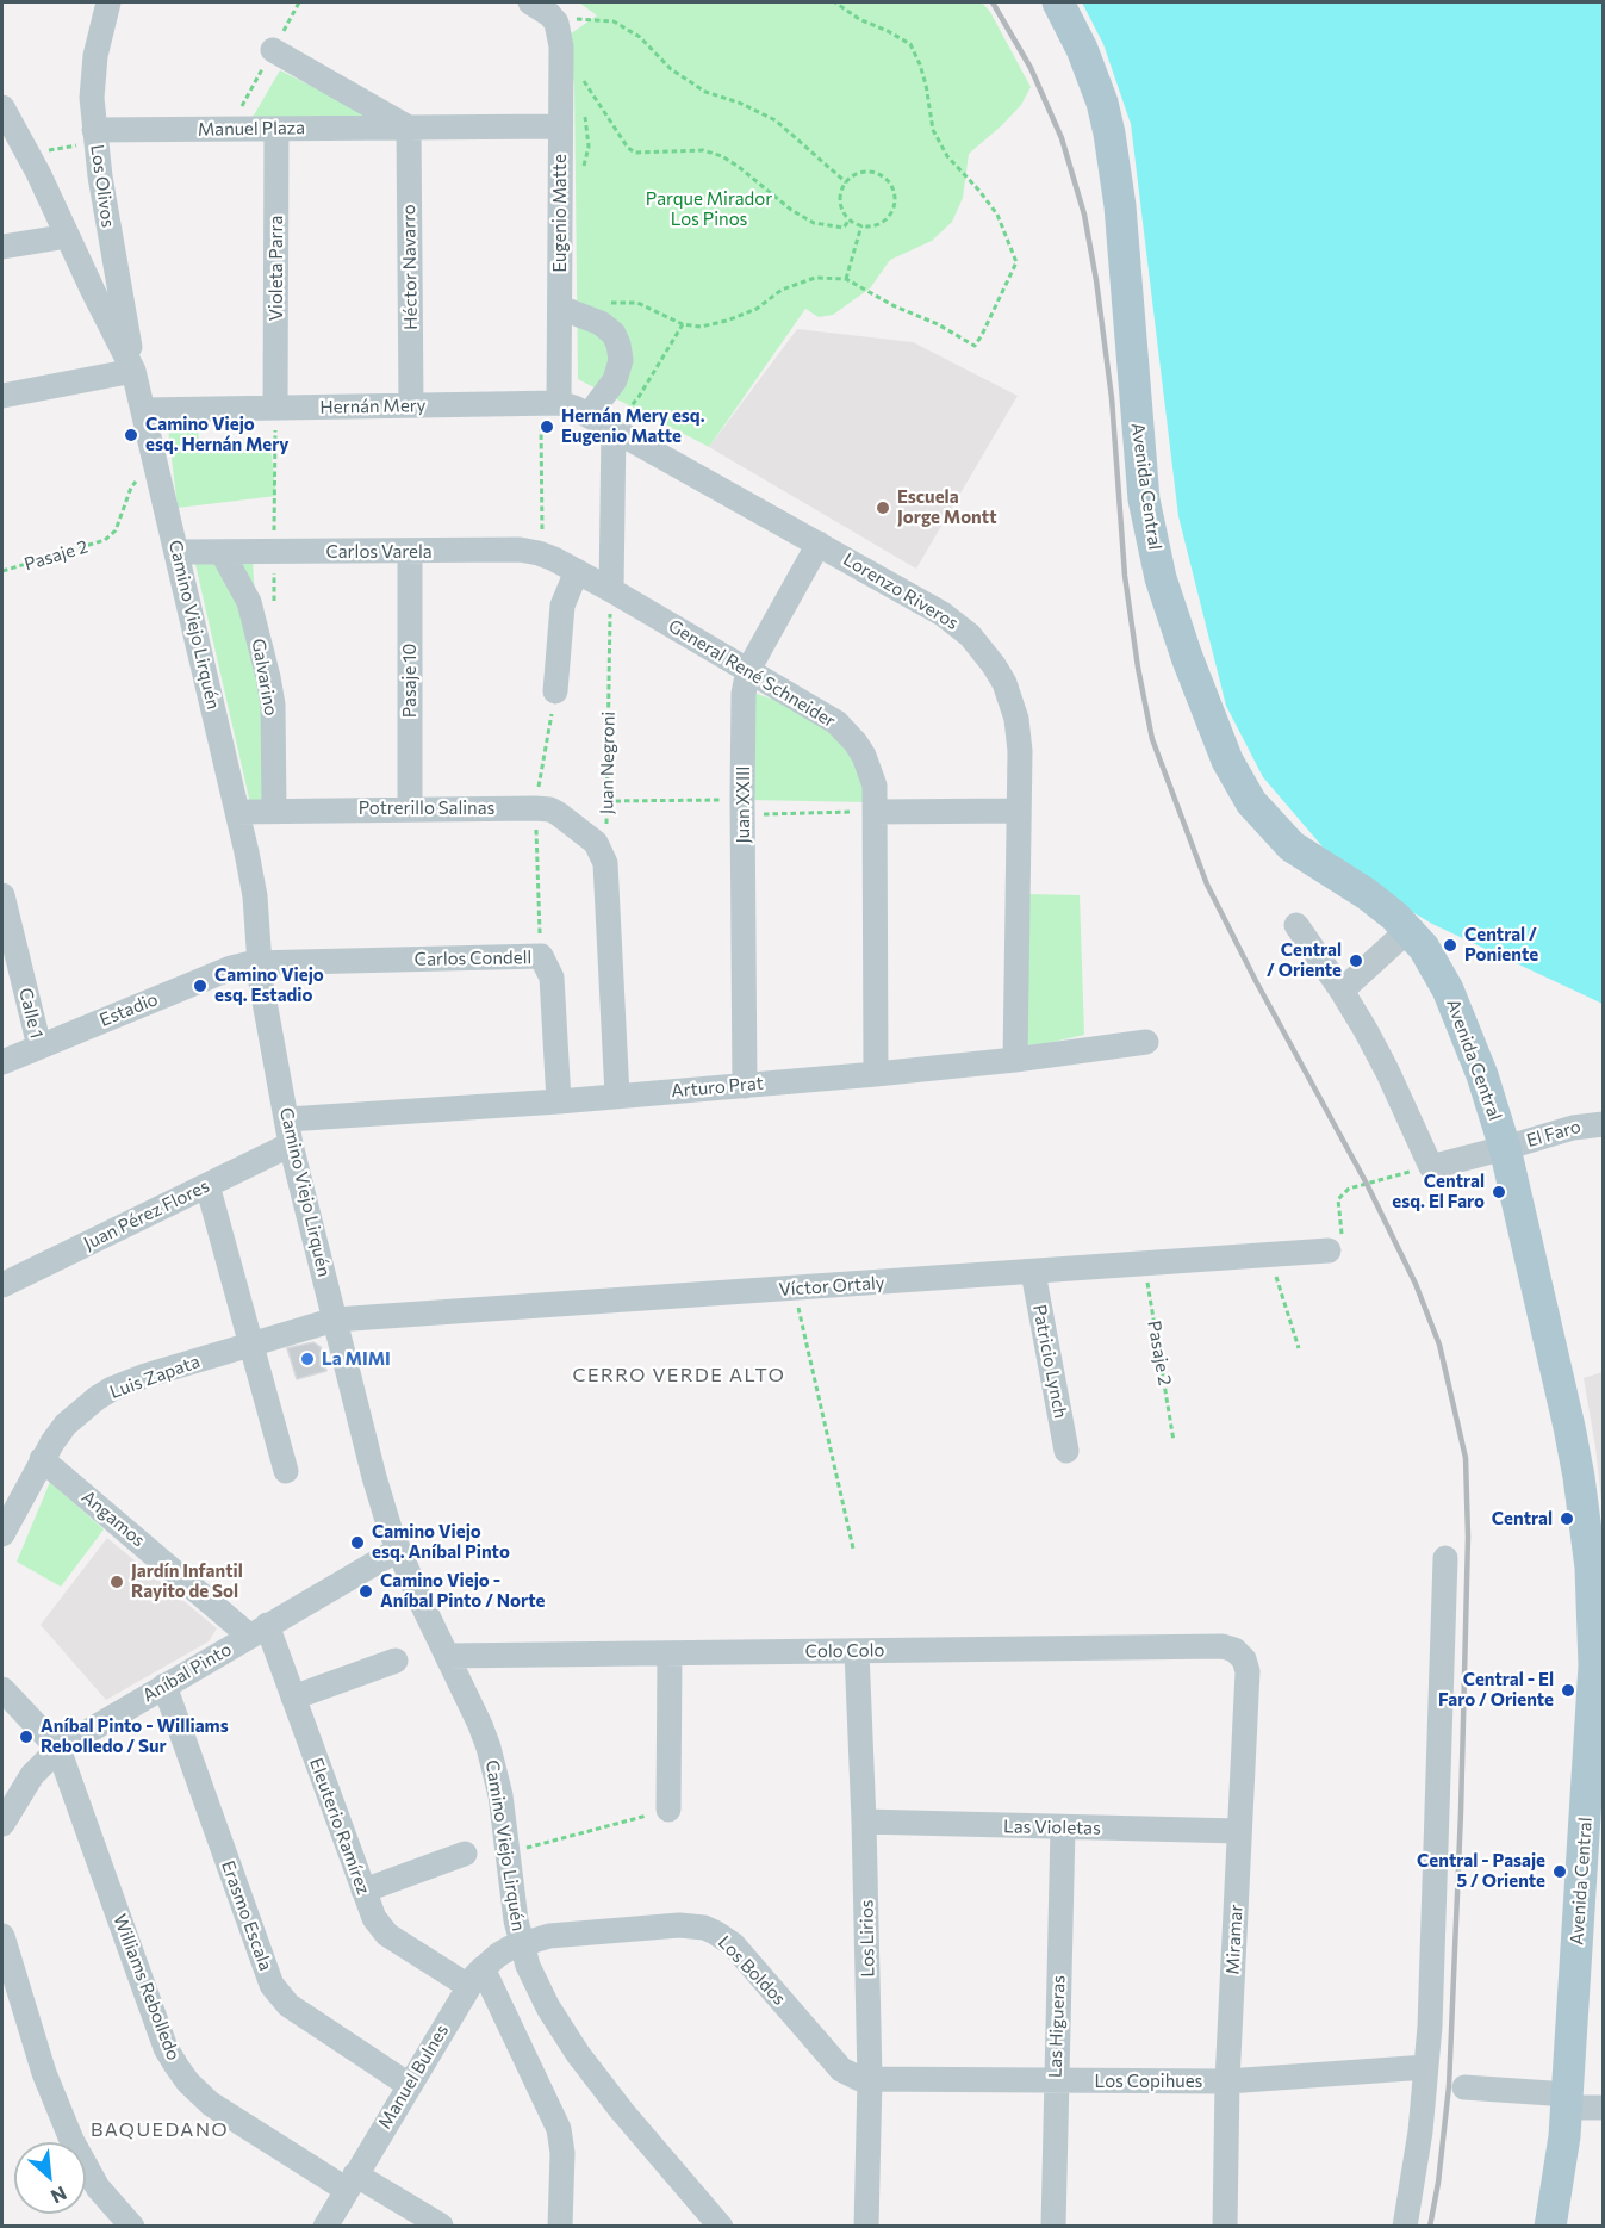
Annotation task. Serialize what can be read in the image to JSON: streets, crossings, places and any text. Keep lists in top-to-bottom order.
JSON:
{
  "streets": {
    "main road": ["Avenida Central"],
    "street": [
      "Manuel Plaza",
      "Los Olivos",
      "Eugenio Matte",
      "Héctor Navarro",
      "Violeta Parra",
      "Hernán Mery",
      "Carlos Varela",
      "Lorenzo Riveros",
      "Camino Viejo Lirquén",
      "General René Schneider",
      "Galvarino",
      "Pasaje 10",
      "Juan XXIII",
      "Potrerillo Salinas",
      "Carlos Condell",
      "Estadio",
      "Calle 1",
      "Arturo Prat",
      "El Faro",
      "Juan Pérez Flores",
      "Víctor Ortaly",
      "Patricio Lynch",
      "Luis Zapata",
      "Angamos",
      "Colo Colo",
      "Aníbal Pinto",
      "Eleuterio Ramírez",
      "Las Violetas",
      "Erasmo Escala",
      "Los Lirios",
      "Miramar",
      "Los Boldos",
      "Williams Rebolledo",
      "Las Higueras",
      "Manuel Bulnes",
      "Los Copihues"
    ],
    "path": ["Pasaje 2", "Juan Negroni"]
  },
  "crossings": [
    ["Manuel Plaza", "Los Olivos"],
    ["Manuel Plaza", "Eugenio Matte"],
    ["Manuel Plaza", "Héctor Navarro"],
    ["Manuel Plaza", "Violeta Parra"],
    ["Los Olivos", "Camino Viejo Lirquén"],
    ["Eugenio Matte", "Hernán Mery"],
    ["Eugenio Matte", "Lorenzo Riveros"],
    ["Héctor Navarro", "Hernán Mery"],
    ["Violeta Parra", "Hernán Mery"],
    ["Hernán Mery", "Lorenzo Riveros"],
    ["Hernán Mery", "Camino Viejo Lirquén"],
    ["Avenida Central", "El Faro"],
    ["Carlos Varela", "Camino Viejo Lirquén"],
    ["Carlos Varela", "General René Schneider"],
    ["Carlos Varela", "Galvarino"],
    ["Carlos Varela", "Pasaje 10"],
    ["Pasaje 2", "Camino Viejo Lirquén"],
    ["Pasaje 2", "Víctor Ortaly"],
    ["Lorenzo Riveros", "Juan XXIII"],
    ["Lorenzo Riveros", "Arturo Prat"],
    ["Camino Viejo Lirquén", "Potrerillo Salinas"],
    ["Camino Viejo Lirquén", "Carlos Condell"],
    ["Camino Viejo Lirquén", "Estadio"],
    ["Camino Viejo Lirquén", "Arturo Prat"],
    ["Camino Viejo Lirquén", "Juan Pérez Flores"],
    ["Camino Viejo Lirquén", "Víctor Ortaly"],
    ["Camino Viejo Lirquén", "Luis Zapata"],
    ["Camino Viejo Lirquén", "Colo Colo"],
    ["Camino Viejo Lirquén", "Aníbal Pinto"],
    ["Camino Viejo Lirquén", "Los Boldos"],
    ["Camino Viejo Lirquén", "Manuel Bulnes"],
    ["General René Schneider", "Juan Negroni"],
    ["General René Schneider", "Juan XXIII"],
    ["General René Schneider", "Arturo Prat"],
    ["Galvarino", "Potrerillo Salinas"],
    ["Pasaje 10", "Potrerillo Salinas"],
    ["Juan Negroni", "Potrerillo Salinas"],
    ["Juan XXIII", "Arturo Prat"],
    ["Carlos Condell", "Estadio"],
    ["Carlos Condell", "Arturo Prat"],
    ["Estadio", "Calle 1"],
    ["Arturo Prat", "Juan Pérez Flores"],
    ["Víctor Ortaly", "Patricio Lynch"],
    ["Víctor Ortaly", "Luis Zapata"],
    ["Luis Zapata", "Angamos"],
    ["Angamos", "Aníbal Pinto"],
    ["Angamos", "Eleuterio Ramírez"],
    ["Colo Colo", "Los Lirios"],
    ["Colo Colo", "Miramar"],
    ["Aníbal Pinto", "Eleuterio Ramírez"],
    ["Aníbal Pinto", "Erasmo Escala"],
    ["Aníbal Pinto", "Williams Rebolledo"],
    ["Eleuterio Ramírez", "Manuel Bulnes"],
    ["Las Violetas", "Los Lirios"],
    ["Las Violetas", "Miramar"],
    ["Las Violetas", "Las Higueras"],
    ["Erasmo Escala", "Manuel Bulnes"],
    ["Los Lirios", "Los Boldos"],
    ["Los Lirios", "Los Copihues"],
    ["Miramar", "Los Copihues"],
    ["Los Boldos", "Manuel Bulnes"],
    ["Los Boldos", "Los Copihues"],
    ["Williams Rebolledo", "Manuel Bulnes"],
    ["Las Higueras", "Los Copihues"]
  ],
  "districts": ["CERRO VERDE ALTO", "BAQUEDANO"],
  "parks": ["Parque Mirador Los Pinos"],
  "places": [
    "Hernán Mery esq. Eugenio Matte",
    "Camino Viejo esq. Hernán Mery",
    "Escuela Jorge Montt",
    "Central / Poniente",
    "Central / Oriente",
    "Camino Viejo esq. Estadio",
    "Central esq. El Faro",
    "La MIMI",
    "Central",
    "Camino Viejo esq. Aníbal Pinto",
    "Jardín Infantil Rayito de Sol",
    "Camino Viejo - Aníbal Pinto / Norte",
    "Central - El Faro / Oriente",
    "Aníbal Pinto - Williams Rebolledo / Sur",
    "Central - Pasaje 5 / Oriente"
  ],
  "north": "bottom right"
}
